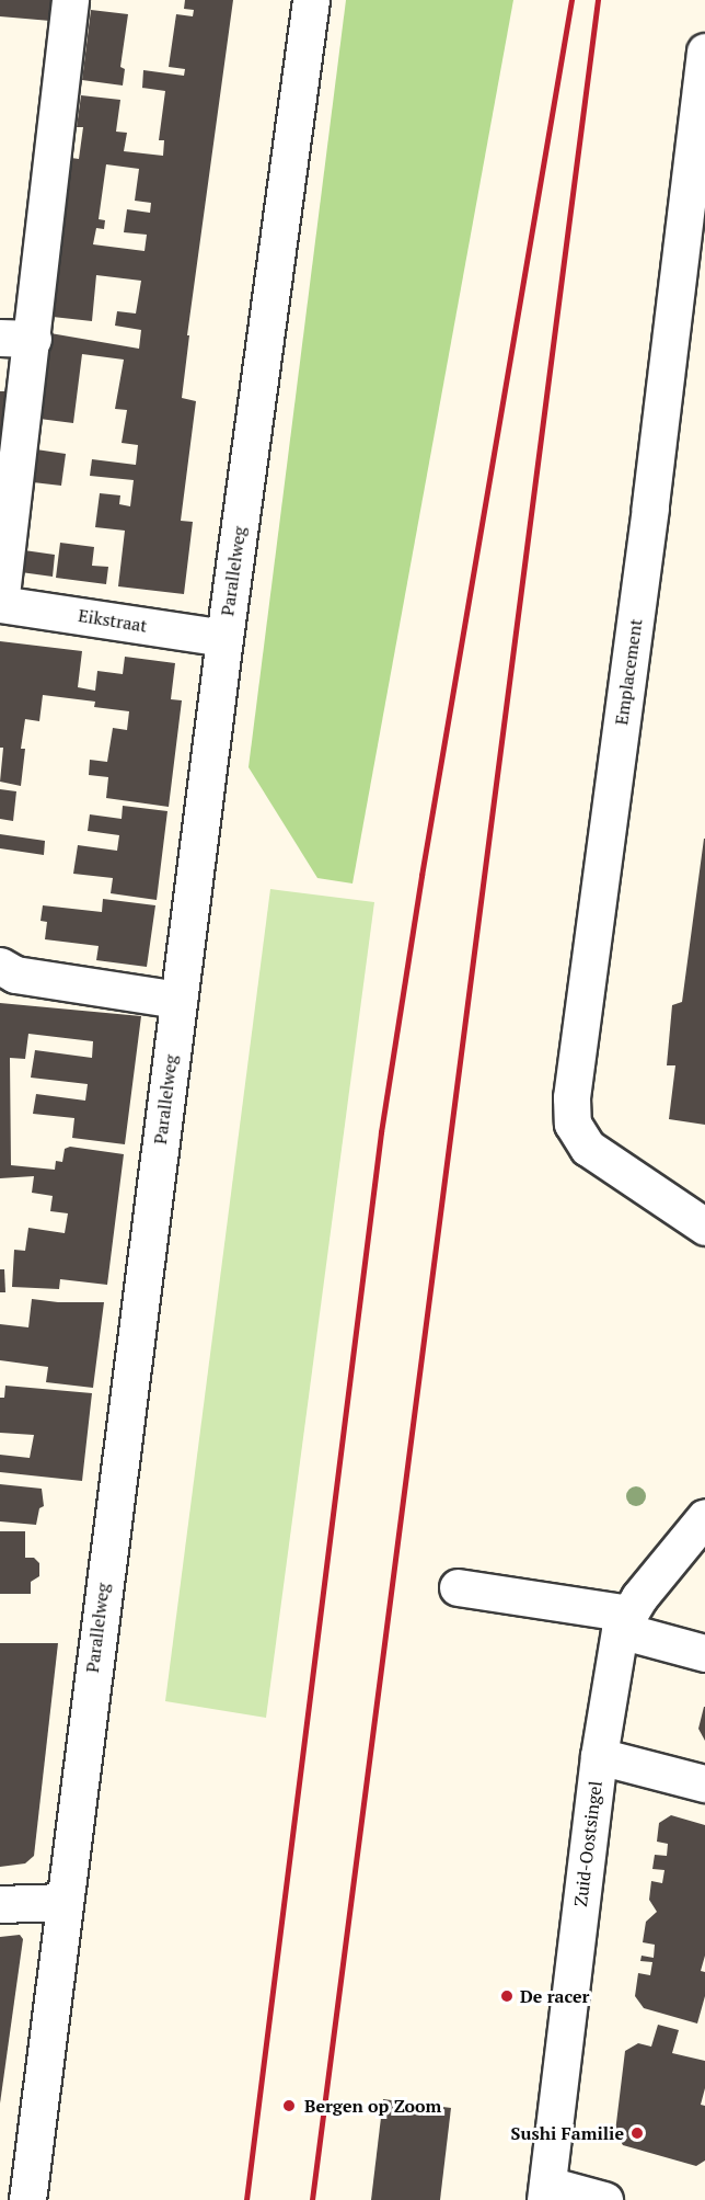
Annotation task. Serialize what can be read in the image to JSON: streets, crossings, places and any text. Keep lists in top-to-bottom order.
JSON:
{
  "streets": {
    "street": [
      "Parallelweg",
      "Eikstraat",
      "Emplacement",
      "Zuid-Oostsingel"
    ]
  },
  "crossings": [
    ["Parallelweg", "Eikstraat"]
  ],
  "places": ["De racer", "Bergen op Zoom", "Sushi Familie"]
}
